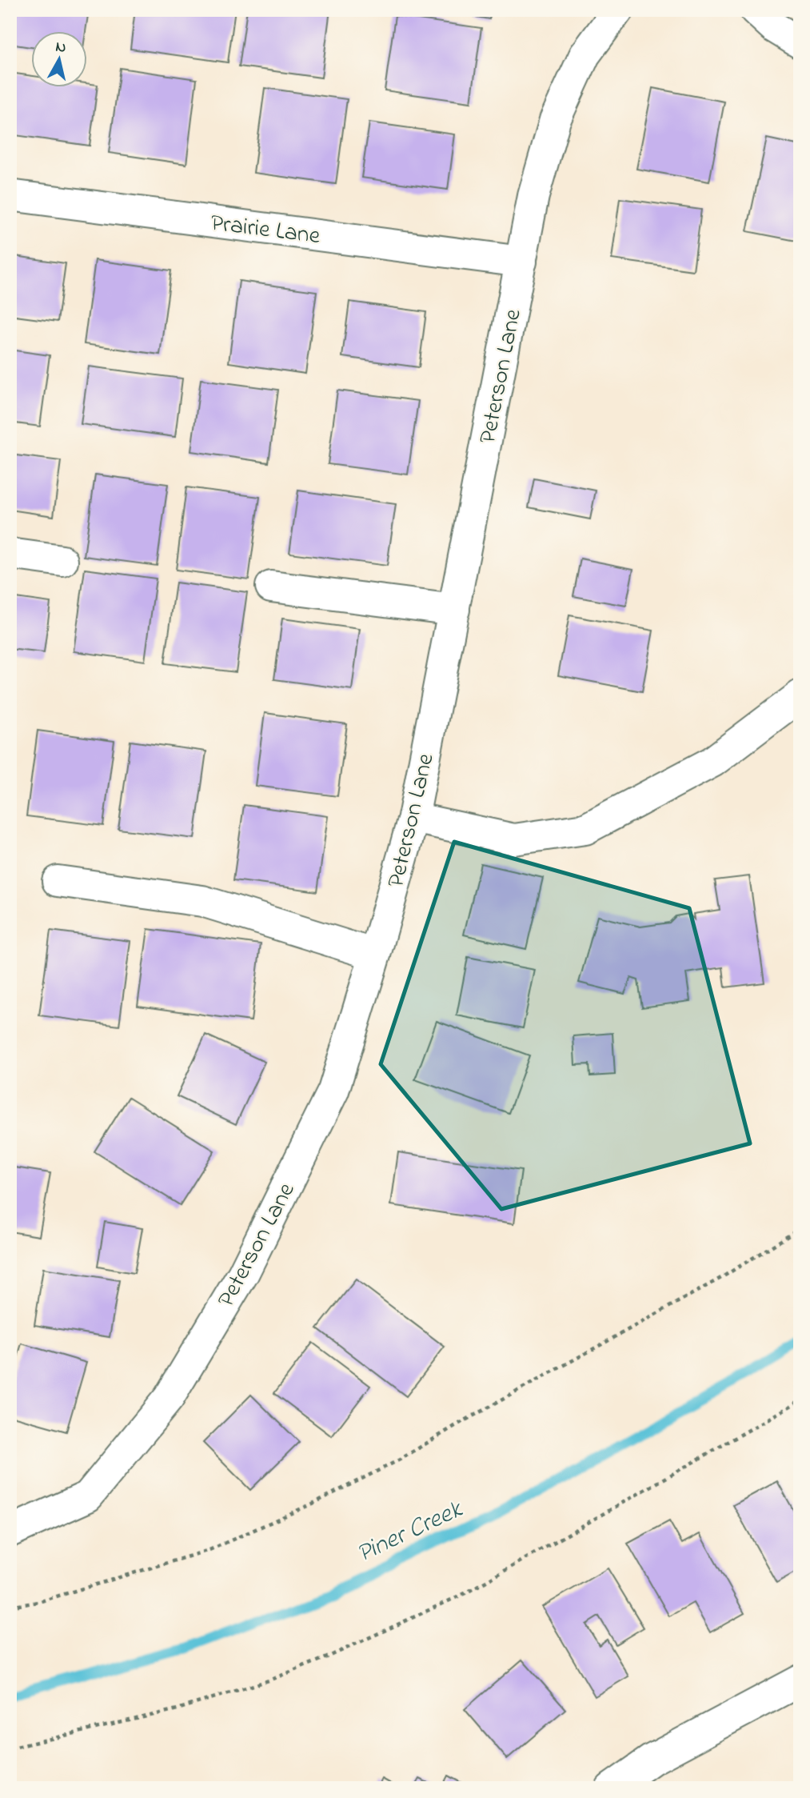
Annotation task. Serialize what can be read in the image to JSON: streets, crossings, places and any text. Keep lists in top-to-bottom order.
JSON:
{
  "streets": {
    "street": ["Prairie Lane", "Peterson Lane"]
  },
  "crossings": [
    ["Prairie Lane", "Peterson Lane"]
  ],
  "water": ["Piner Creek"],
  "north": "top"
}
